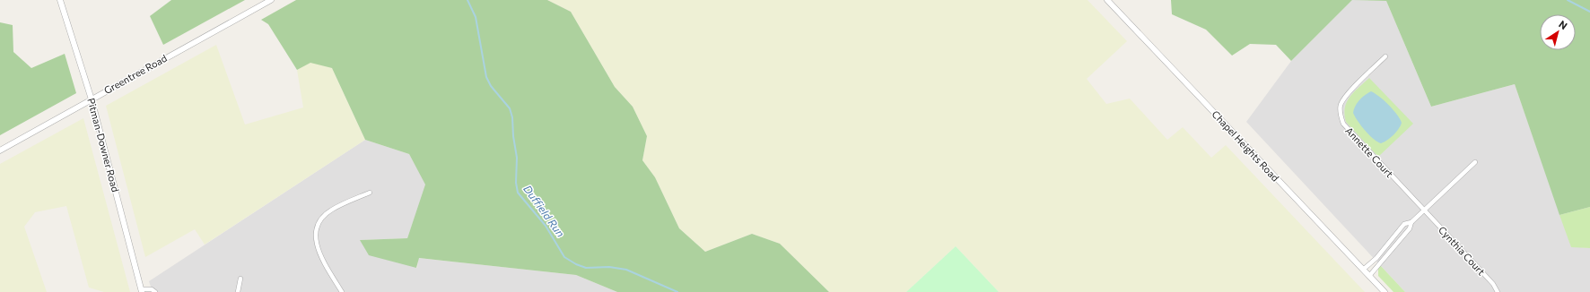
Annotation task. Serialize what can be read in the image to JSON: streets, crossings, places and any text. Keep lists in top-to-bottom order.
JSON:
{
  "streets": {
    "street": [
      "Greentree Road",
      "Pitman-Downer Road",
      "Chapel Heights Road",
      "Annette Court",
      "Cynthia Court"
    ]
  },
  "crossings": [
    ["Greentree Road", "Pitman-Downer Road"],
    ["Annette Court", "Cynthia Court"]
  ],
  "water": ["Duffield Run"],
  "north": "top right"
}
